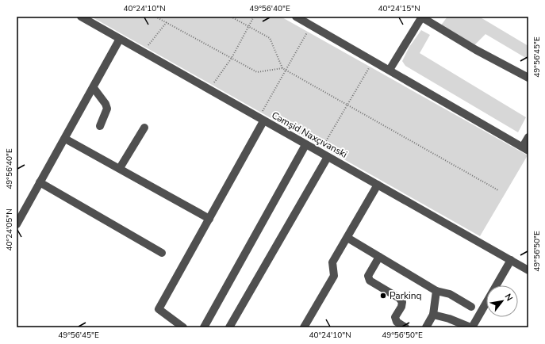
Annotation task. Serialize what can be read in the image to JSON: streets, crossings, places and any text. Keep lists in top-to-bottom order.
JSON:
{
  "streets": {
    "street": ["Cəmşid Naxçıvanski"]
  },
  "places": ["Parkinq"],
  "north": "top right",
  "coordinates": [
    "40°24'10\"N",
    "49°56'40\"E",
    "40°24'15\"N",
    "49°56'45\"E",
    "40°24'05\"N",
    "49°56'50\"E"
  ]
}
